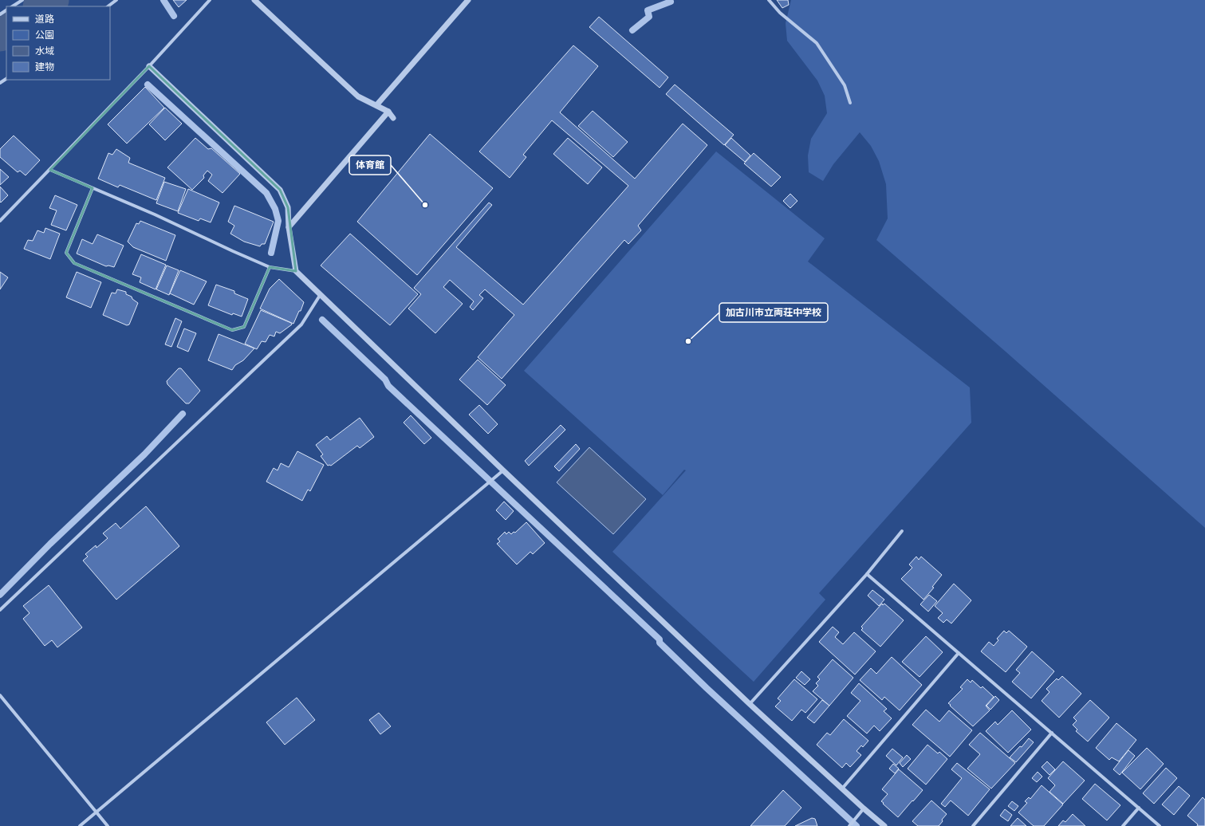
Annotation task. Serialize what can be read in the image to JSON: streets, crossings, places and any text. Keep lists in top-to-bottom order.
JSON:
{
  "places": ["体育館", "加古川市立両荘中学校"],
  "legend": [
    "道路",
    "公園",
    "水域",
    "建物"
  ]
}
